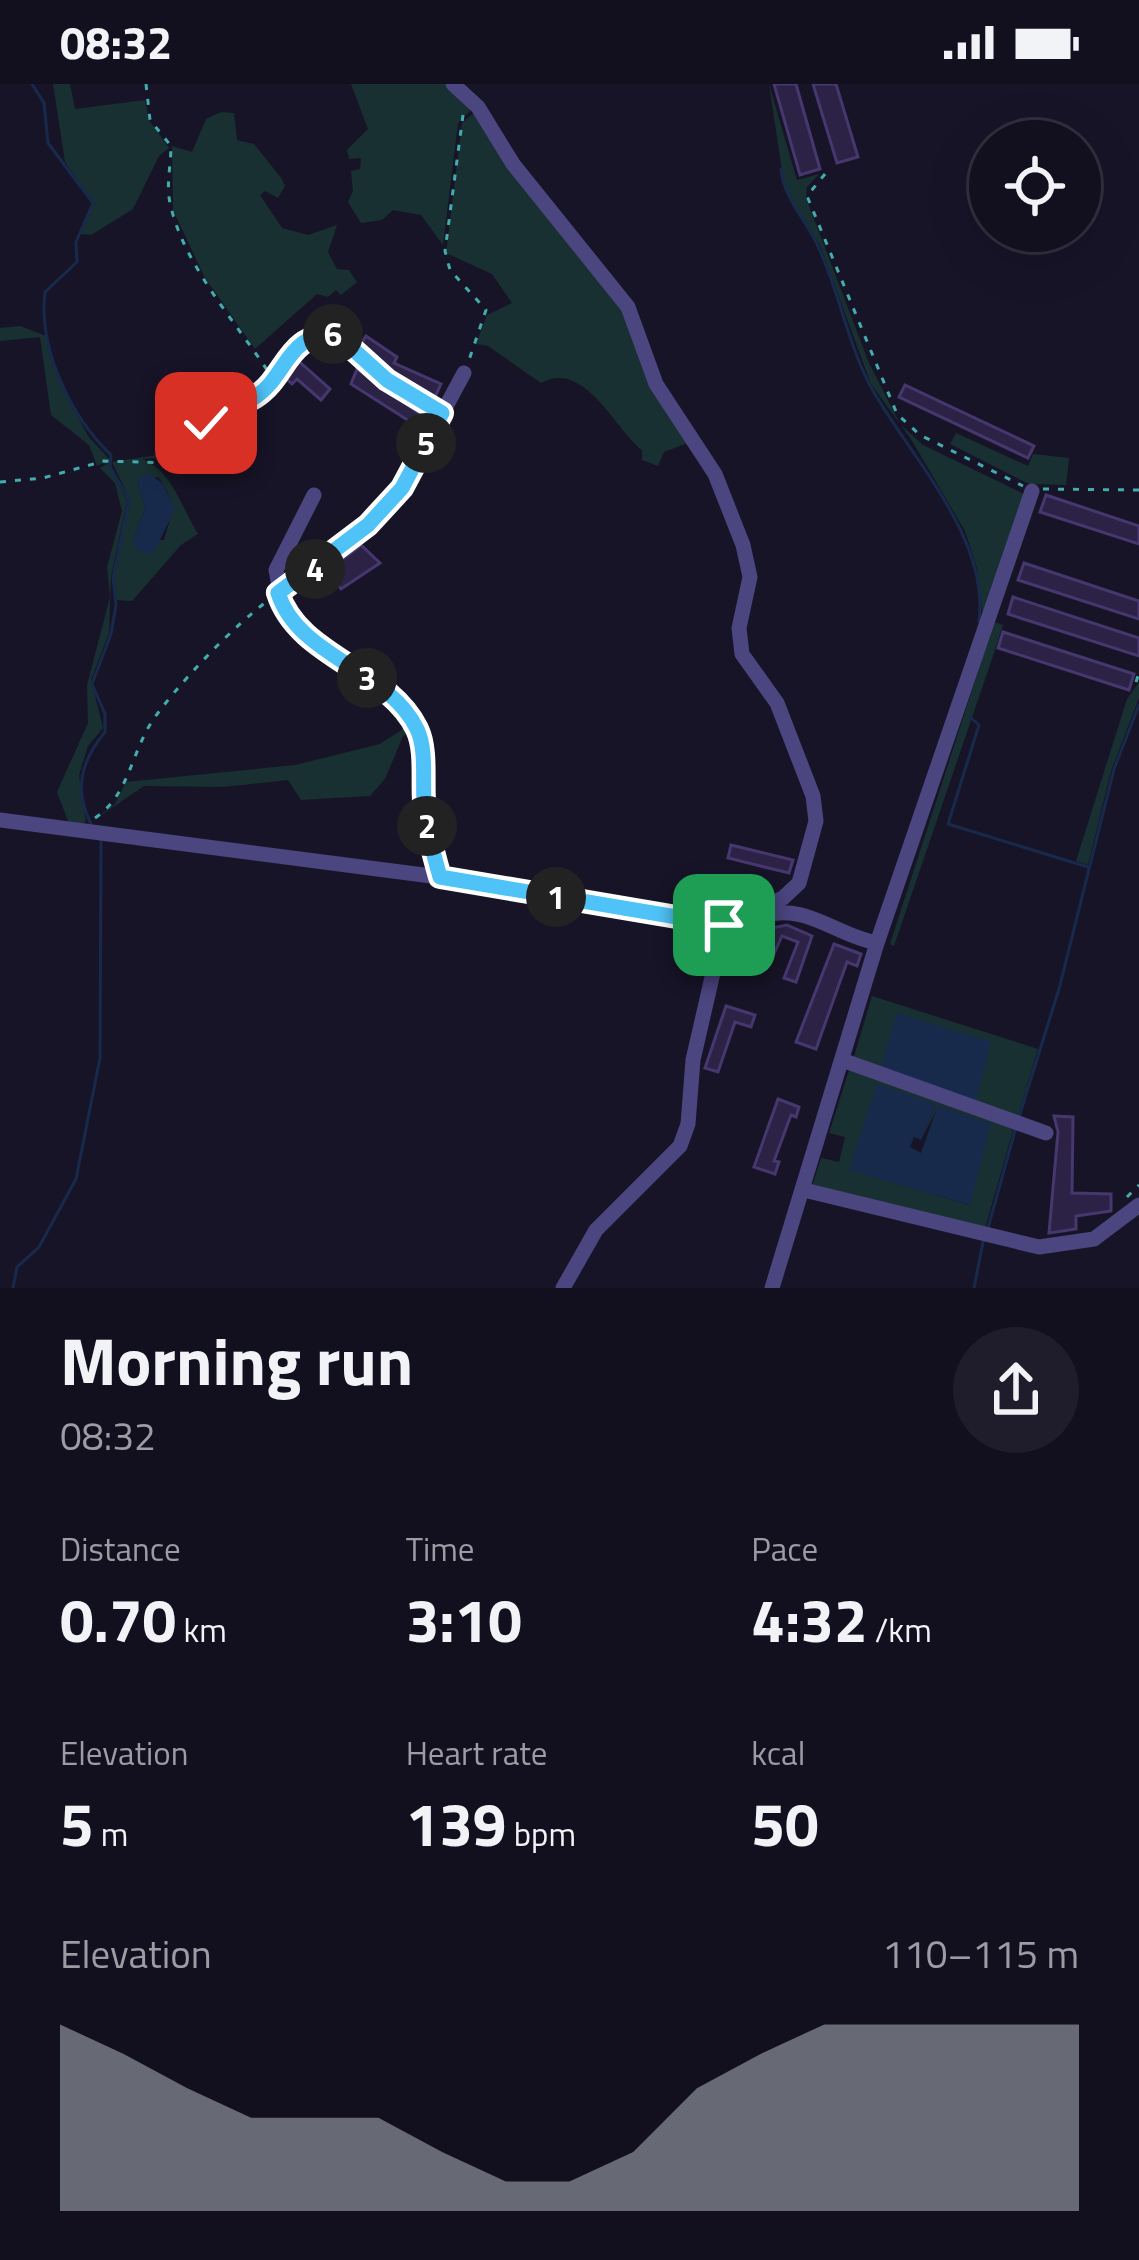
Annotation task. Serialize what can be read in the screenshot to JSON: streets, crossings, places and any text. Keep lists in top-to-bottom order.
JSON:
{
  "page": {
    "status": "08:32",
    "pins": [
      "6",
      "5",
      "4",
      "3",
      "2",
      "1"
    ],
    "heading": ["Morning run", "08:32"],
    "stats": [
      ["Distance", "0.70 km"],
      ["Time", "3:10"],
      ["Pace", "4:32 /km"],
      ["Elevation", "5 m"],
      ["Heart rate", "139 bpm"],
      ["kcal", "50"]
    ],
    "chart": ["Elevation", "110–115 m"]
  }
}
